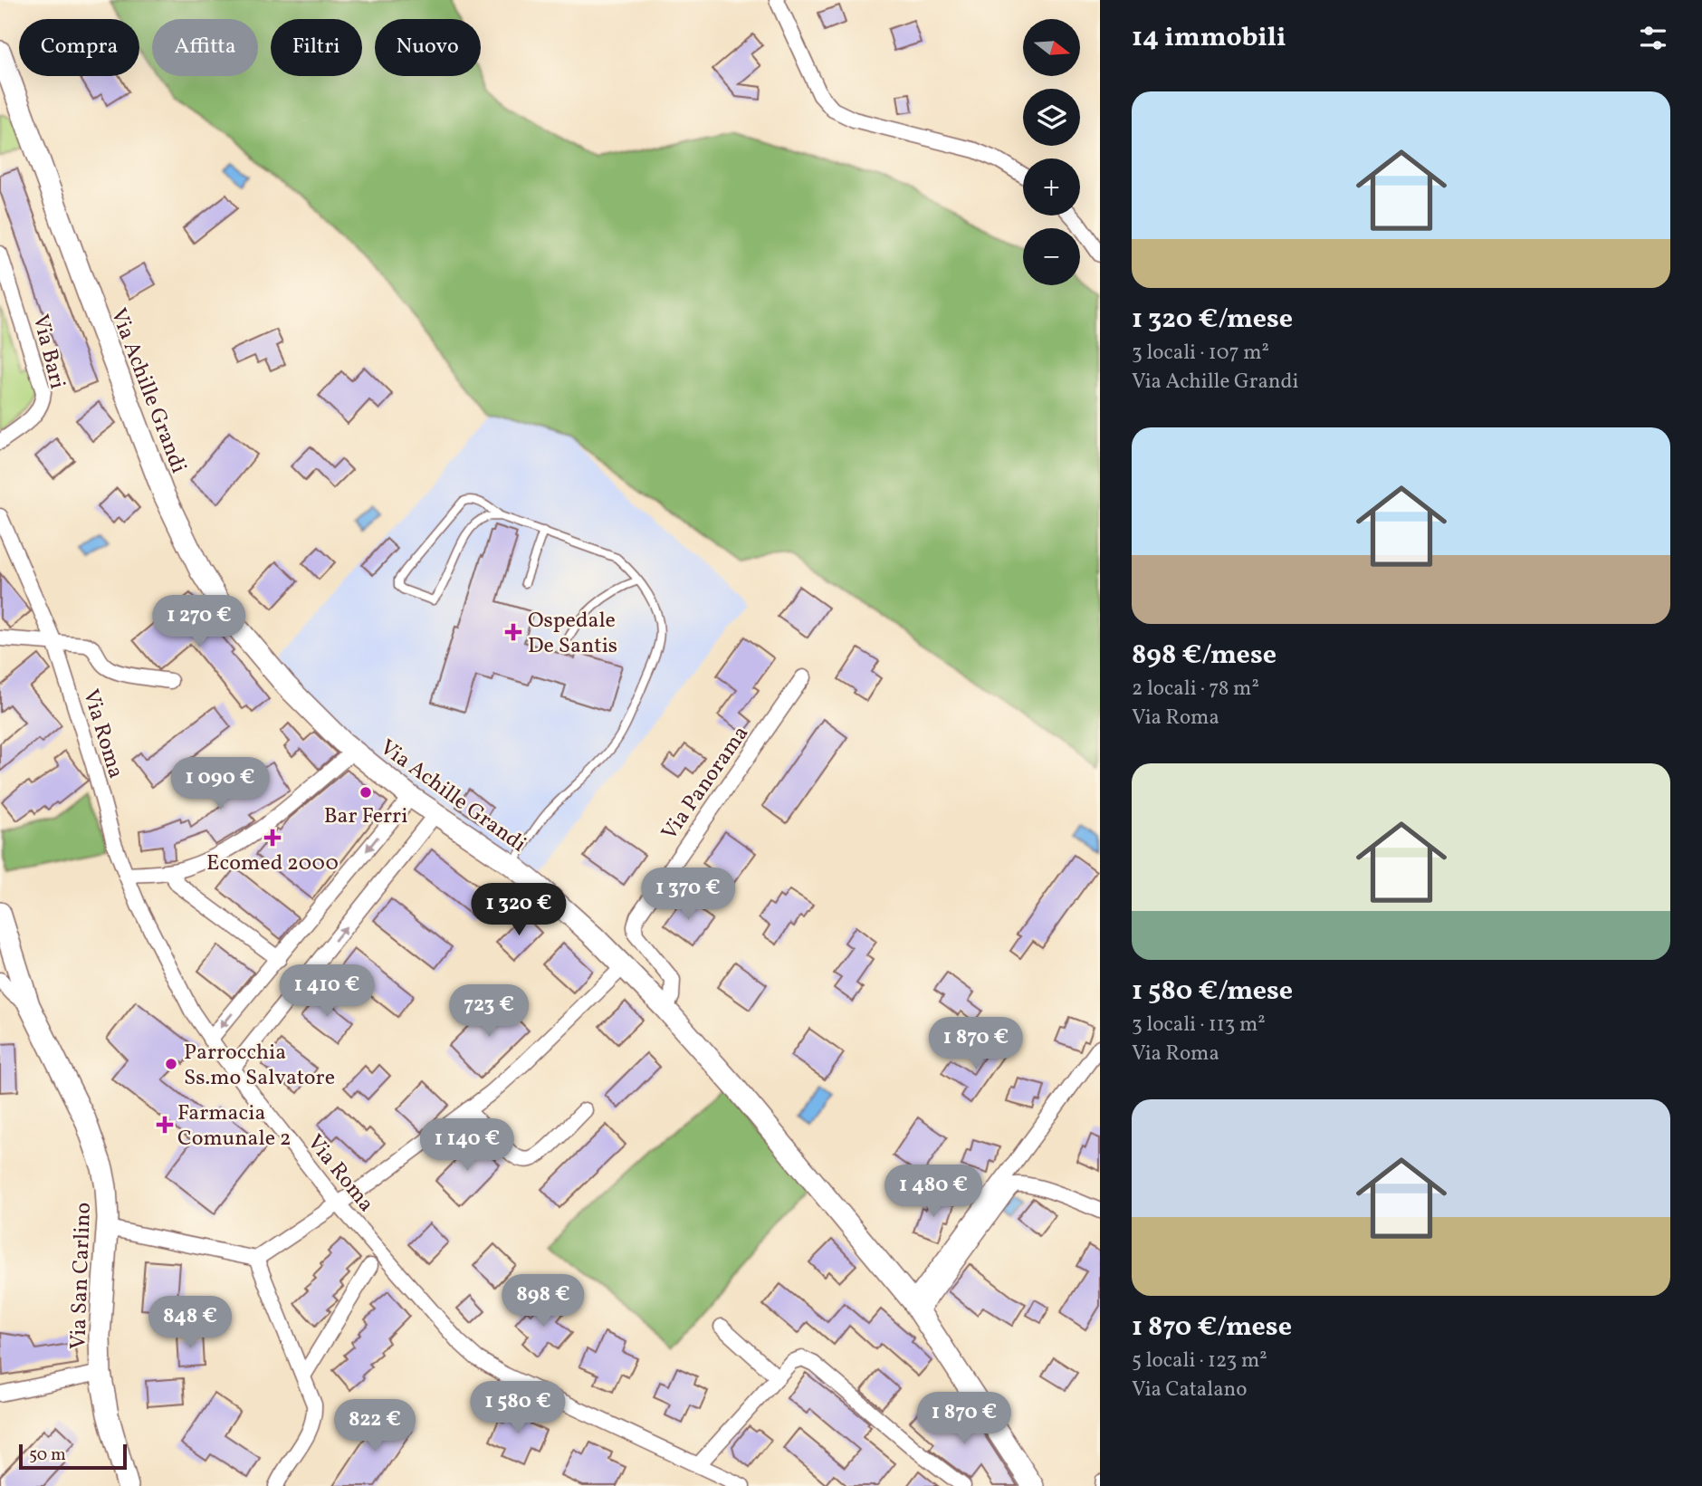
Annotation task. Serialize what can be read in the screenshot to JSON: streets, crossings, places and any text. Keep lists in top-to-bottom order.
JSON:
{
  "streets": {
    "street": [
      "Via Bari",
      "Via Achille Grandi",
      "Via Roma",
      "Via Panorama",
      "Via San Carlino"
    ]
  },
  "crossings": [
    ["Via Achille Grandi", "Via Panorama"]
  ],
  "places": {
    "health": ["Ospedale De Santis", "Ecomed 2000", "Farmacia Comunale 2"],
    "other": ["Bar Ferri", "Parrocchia Ss.mo Salvatore"]
  },
  "scale_bar": "50 m",
  "north": "right",
  "page": {
    "heading": "14 immobili",
    "map_buttons": ["+", "−"],
    "chip": [
      "Compra",
      "Affitta",
      "Filtri",
      "Nuovo"
    ],
    "list": [
      {
        "name": "1 320 €/mese",
        "note": "3 locali · 107 m² · Via Achille Grandi"
      },
      {
        "name": "898 €/mese",
        "note": "2 locali · 78 m² · Via Roma"
      },
      {
        "name": "1 580 €/mese",
        "note": "3 locali · 113 m² · Via Roma"
      },
      {
        "name": "1 870 €/mese",
        "note": "5 locali · 123 m² · Via Catalano"
      }
    ],
    "price": [
      "1 270 €",
      "1 090 €",
      "1 370 €",
      "1 320 €",
      "1 410 €",
      "723 €",
      "1 870 €",
      "1 140 €",
      "1 480 €",
      "898 €",
      "848 €",
      "1 580 €",
      "1 870 €",
      "822 €"
    ],
    "scale": "50 m"
  }
}
